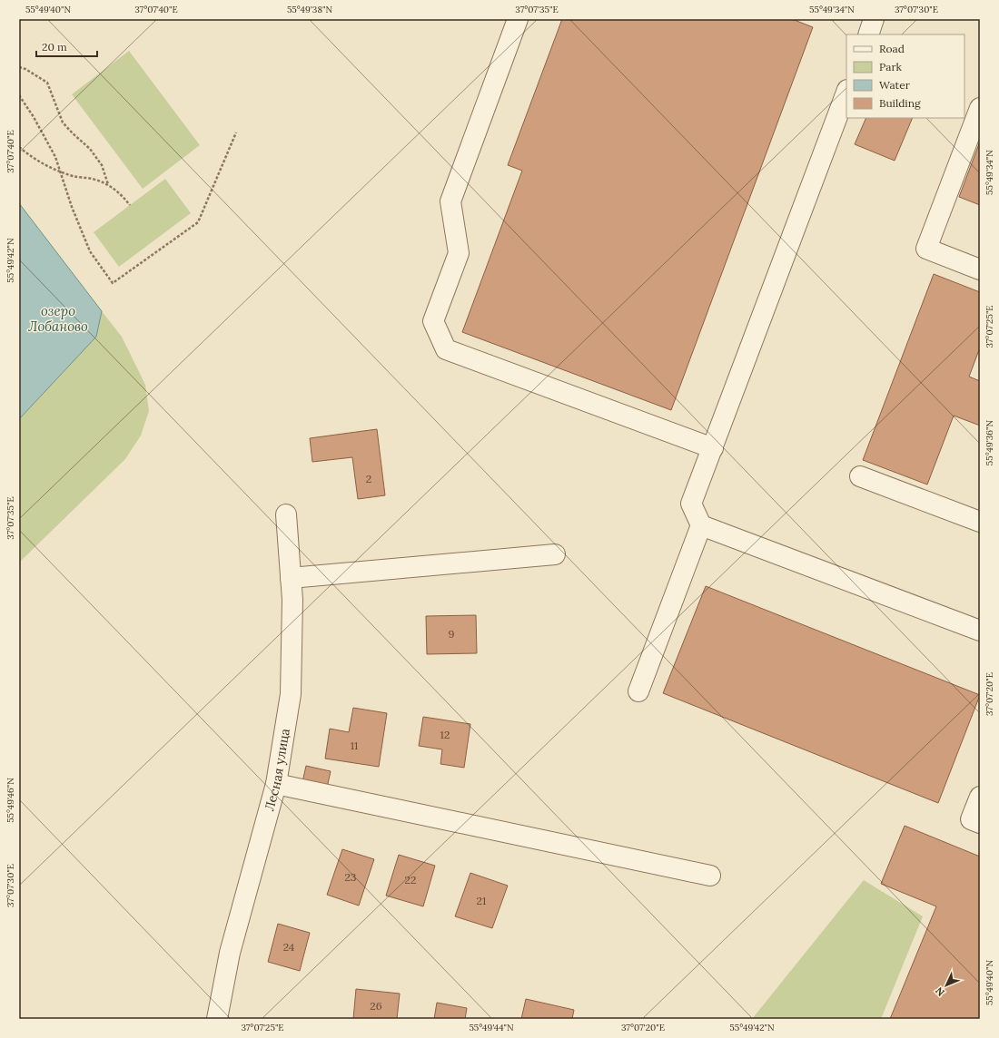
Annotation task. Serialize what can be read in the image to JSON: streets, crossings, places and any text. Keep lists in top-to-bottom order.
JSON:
{
  "streets": {
    "street": ["Лесная улица"]
  },
  "water": ["озеро Лобаново"],
  "house_numbers": [
    "2",
    "9",
    "12",
    "11",
    "23",
    "22",
    "21",
    "24",
    "26"
  ],
  "legend": [
    "Road",
    "Park",
    "Water",
    "Building"
  ],
  "scale_bar": "20 m",
  "north": "bottom left",
  "coordinates": [
    "55°49'40\"N",
    "37°07'40\"E",
    "55°49'38\"N",
    "37°07'35\"E",
    "55°49'34\"N",
    "37°07'30\"E",
    "55°49'42\"N",
    "37°07'25\"E",
    "55°49'36\"N",
    "37°07'20\"E",
    "55°49'46\"N",
    "55°49'44\"N"
  ]
}
